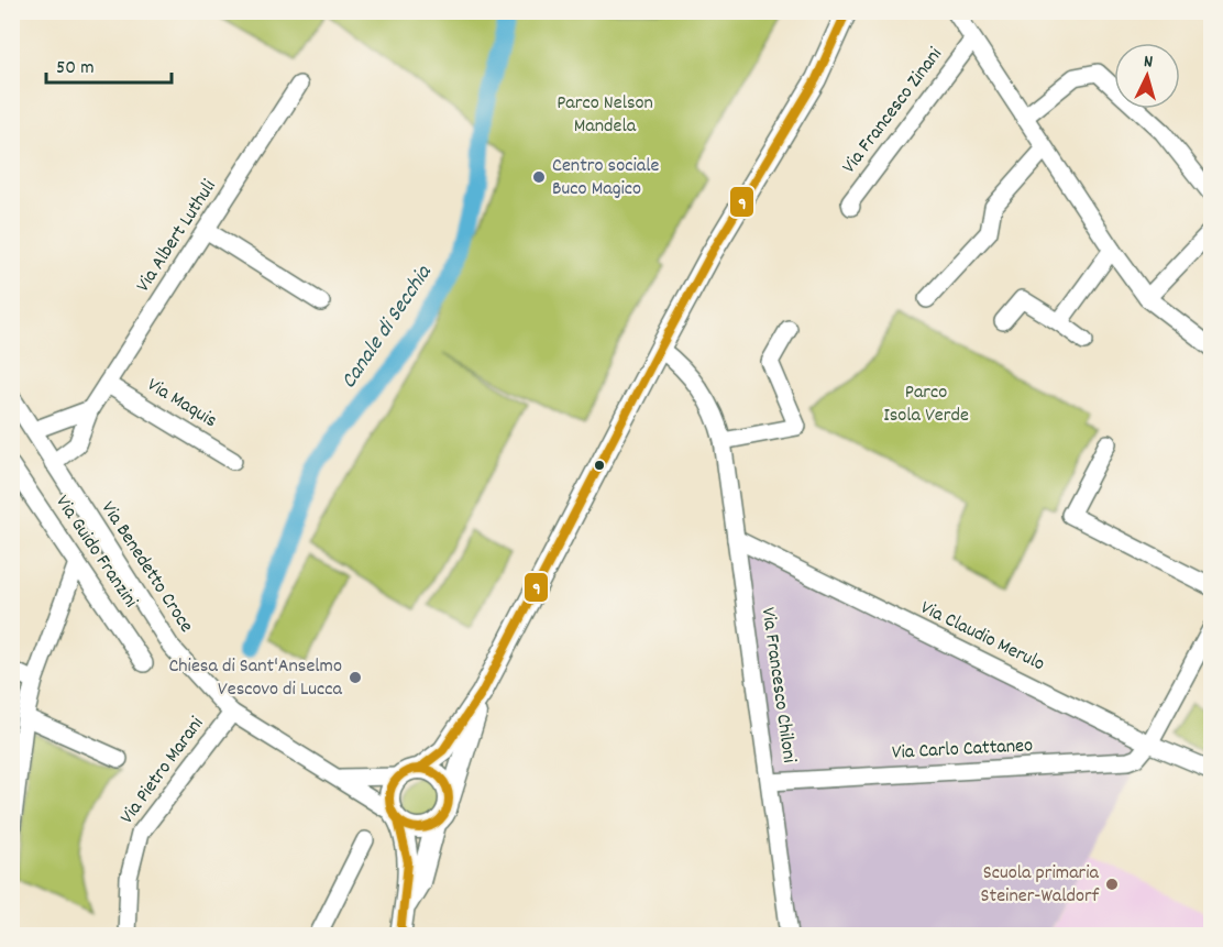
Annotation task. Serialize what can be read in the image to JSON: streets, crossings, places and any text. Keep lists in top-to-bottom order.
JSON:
{
  "streets": {
    "street": [
      "Via Francesco Zinani",
      "Via Albert Luthuli",
      "Via Maquis",
      "Via Guido Franzini",
      "Via Benedetto Croce",
      "Via Claudio Merulo",
      "Via Francesco Chiloni",
      "Via Carlo Cattaneo",
      "Via Pietro Marani"
    ]
  },
  "crossings": [
    ["Via Albert Luthuli", "Via Maquis"],
    ["Via Albert Luthuli", "Via Benedetto Croce"],
    ["Via Benedetto Croce", "Via Pietro Marani"],
    ["Via Claudio Merulo", "Via Francesco Chiloni"],
    ["Via Claudio Merulo", "Via Carlo Cattaneo"],
    ["Via Francesco Chiloni", "Via Carlo Cattaneo"]
  ],
  "water": ["Canale di Secchia"],
  "parks": ["Parco Nelson Mandela", "Parco Isola Verde"],
  "places": ["Centro sociale Buco Magico", "Chiesa di Sant'Anselmo Vescovo di Lucca", "Scuola primaria Steiner-Waldorf"],
  "lines": ["transit line 9"],
  "scale_bar": "50 m",
  "north": "top"
}
